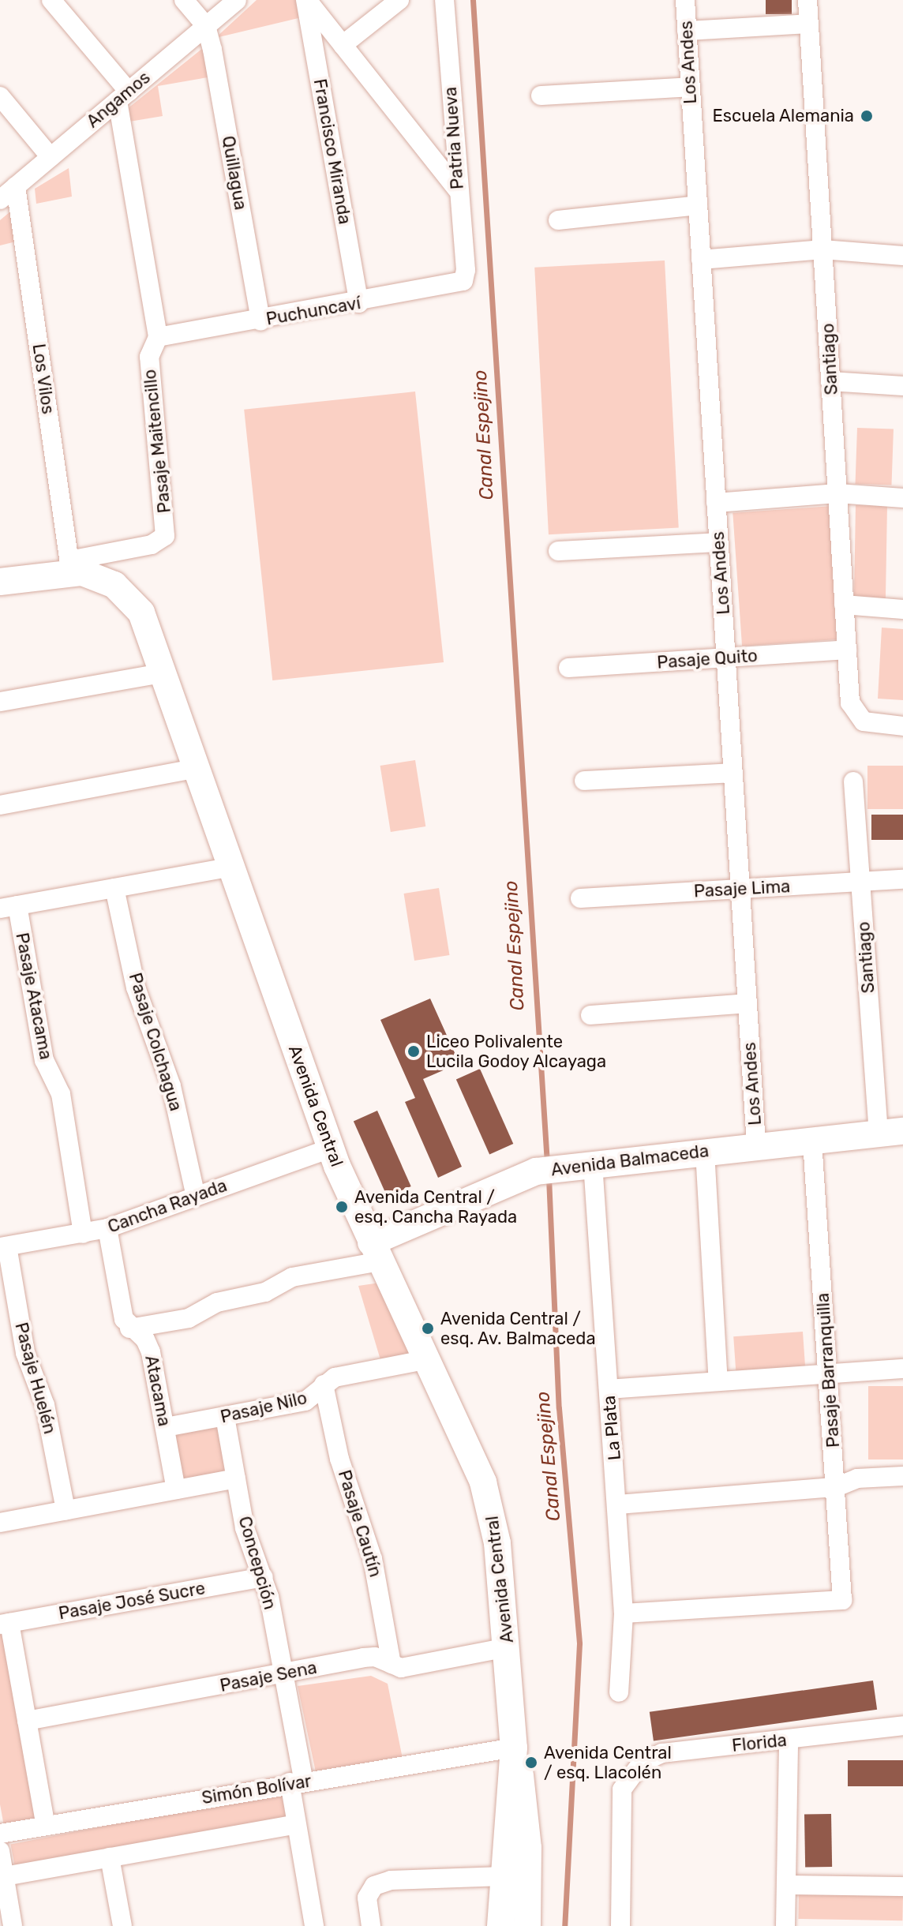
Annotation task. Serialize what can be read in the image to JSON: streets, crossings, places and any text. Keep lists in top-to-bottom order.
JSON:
{
  "streets": {
    "street": [
      "Los Andes",
      "Angamos",
      "Patria Nueva",
      "Francisco Miranda",
      "Quillagua",
      "Puchuncaví",
      "Santiago",
      "Los Vilos",
      "Pasaje Maitencillo",
      "Pasaje Quito",
      "Pasaje Lima",
      "Pasaje Atacama",
      "Pasaje Colchagua",
      "Avenida Central",
      "Avenida Balmaceda",
      "Cancha Rayada",
      "Pasaje Barranquilla",
      "Pasaje Huelén",
      "Atacama",
      "Pasaje Nilo",
      "La Plata",
      "Pasaje Cautín",
      "Concepción",
      "Pasaje José Sucre",
      "Pasaje Sena",
      "Florida",
      "Simón Bolívar"
    ]
  },
  "crossings": [
    ["Los Andes", "Pasaje Quito"],
    ["Los Andes", "Pasaje Lima"],
    ["Los Andes", "Avenida Balmaceda"],
    ["Angamos", "Quillagua"],
    ["Angamos", "Los Vilos"],
    ["Angamos", "Pasaje Maitencillo"],
    ["Patria Nueva", "Francisco Miranda"],
    ["Patria Nueva", "Puchuncaví"],
    ["Francisco Miranda", "Puchuncaví"],
    ["Quillagua", "Puchuncaví"],
    ["Puchuncaví", "Pasaje Maitencillo"],
    ["Santiago", "Pasaje Quito"],
    ["Santiago", "Pasaje Lima"],
    ["Santiago", "Avenida Balmaceda"],
    ["Los Vilos", "Pasaje Maitencillo"],
    ["Los Vilos", "Avenida Central"],
    ["Pasaje Maitencillo", "Avenida Central"],
    ["Pasaje Atacama", "Cancha Rayada"],
    ["Pasaje Colchagua", "Cancha Rayada"],
    ["Avenida Central", "Avenida Balmaceda"],
    ["Avenida Central", "Cancha Rayada"],
    ["Avenida Central", "Pasaje Nilo"],
    ["Avenida Central", "Pasaje Sena"],
    ["Avenida Central", "Simón Bolívar"],
    ["Avenida Balmaceda", "Pasaje Barranquilla"],
    ["Avenida Balmaceda", "La Plata"],
    ["Cancha Rayada", "Pasaje Huelén"],
    ["Cancha Rayada", "Atacama"],
    ["Pasaje Barranquilla", "La Plata"],
    ["Atacama", "Pasaje Nilo"],
    ["Pasaje Nilo", "Pasaje Cautín"],
    ["Pasaje Nilo", "Concepción"],
    ["Pasaje Cautín", "Pasaje Sena"],
    ["Concepción", "Pasaje José Sucre"],
    ["Concepción", "Pasaje Sena"],
    ["Concepción", "Simón Bolívar"]
  ],
  "water": ["Canal Espejino"],
  "places": [
    "Escuela Alemania",
    "Liceo Polivalente Lucila Godoy Alcayaga",
    "Avenida Central / esq. Cancha Rayada",
    "Avenida Central / esq. Av. Balmaceda",
    "Avenida Central / esq. Llacolén"
  ]
}
